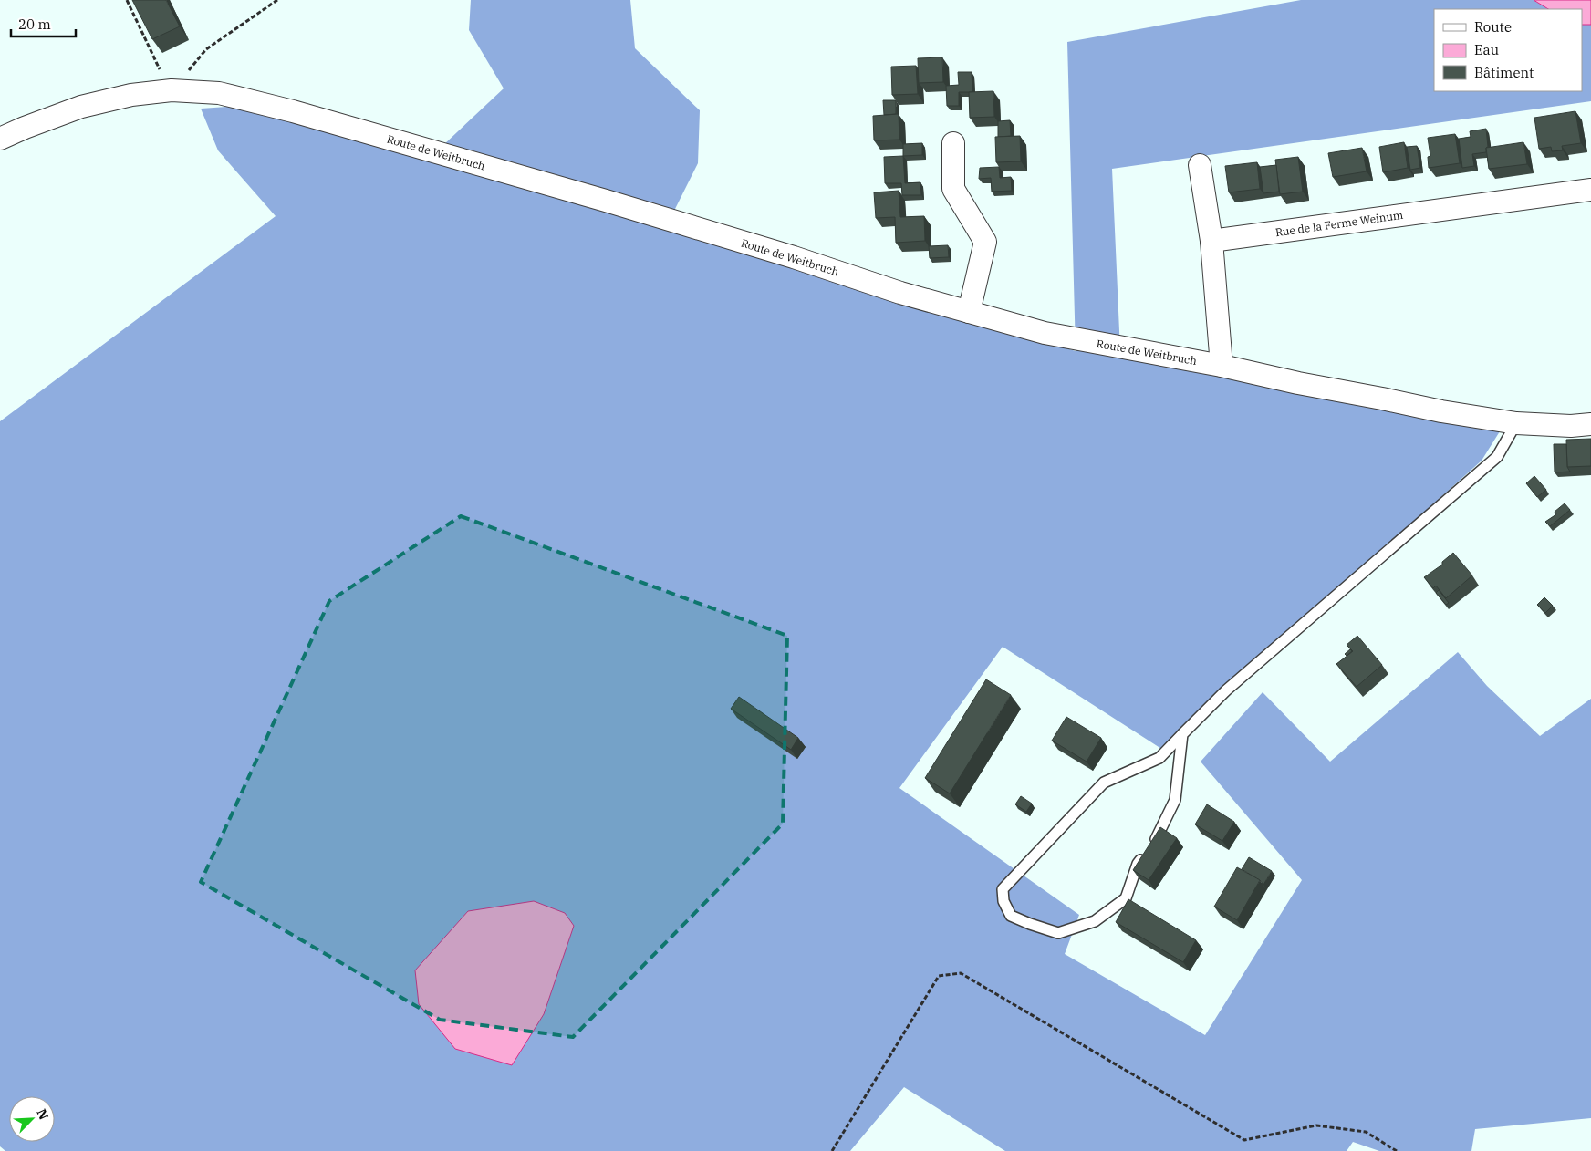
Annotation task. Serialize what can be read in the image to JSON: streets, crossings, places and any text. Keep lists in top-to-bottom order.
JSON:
{
  "streets": {
    "street": ["Route de Weitbruch", "Rue de la Ferme Weinum"]
  },
  "legend": ["Route", "Eau", "Bâtiment"],
  "scale_bar": "20 m",
  "north": "top right"
}
